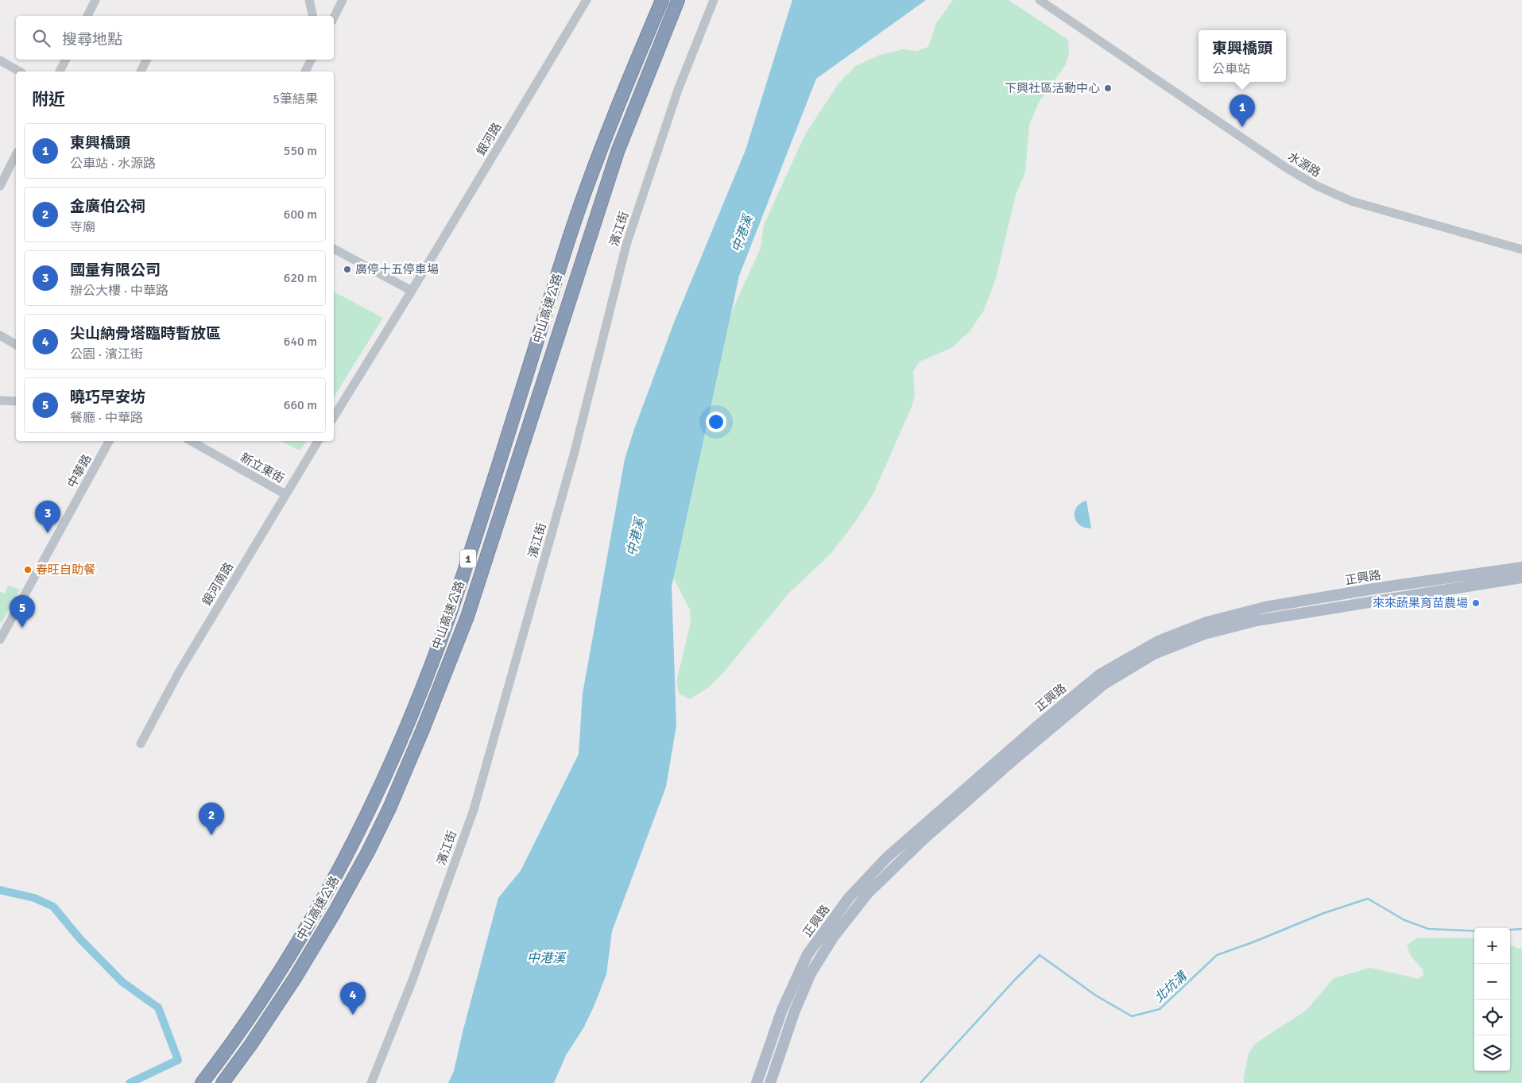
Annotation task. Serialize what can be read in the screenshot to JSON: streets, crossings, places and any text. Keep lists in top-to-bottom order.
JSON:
{
  "streets": {
    "highway": ["中山高速公路", "1"],
    "main road": ["正興路"],
    "street": [
      "銀河路",
      "水源路",
      "濱江街",
      "新立東街",
      "中華路",
      "銀河南路"
    ]
  },
  "crossings": [
    ["新立東街", "銀河南路"]
  ],
  "water": ["中港溪", "北坑溝"],
  "places": [
    "下興社區活動中心",
    "廣停十五停車場",
    "春旺自助餐",
    "來來蔬果育苗農場"
  ],
  "page": {
    "search": "搜尋地點",
    "popup": ["東興橋頭", "公車站"],
    "heading": ["附近", "5筆結果"],
    "pins": [
      "1",
      "3",
      "5",
      "2",
      "4"
    ],
    "list": [
      {
        "mark": "1",
        "name": "東興橋頭",
        "note": "公車站 · 水源路",
        "value": "550 m"
      },
      {
        "mark": "2",
        "name": "金廣伯公祠",
        "note": "寺廟",
        "value": "600 m"
      },
      {
        "mark": "3",
        "name": "國量有限公司",
        "note": "辦公大樓 · 中華路",
        "value": "620 m"
      },
      {
        "mark": "4",
        "name": "尖山納骨塔臨時暫放區",
        "note": "公園 · 濱江街",
        "value": "640 m"
      },
      {
        "mark": "5",
        "name": "曉巧早安坊",
        "note": "餐廳 · 中華路",
        "value": "660 m"
      }
    ],
    "map_buttons": ["+", "−"]
  }
}
